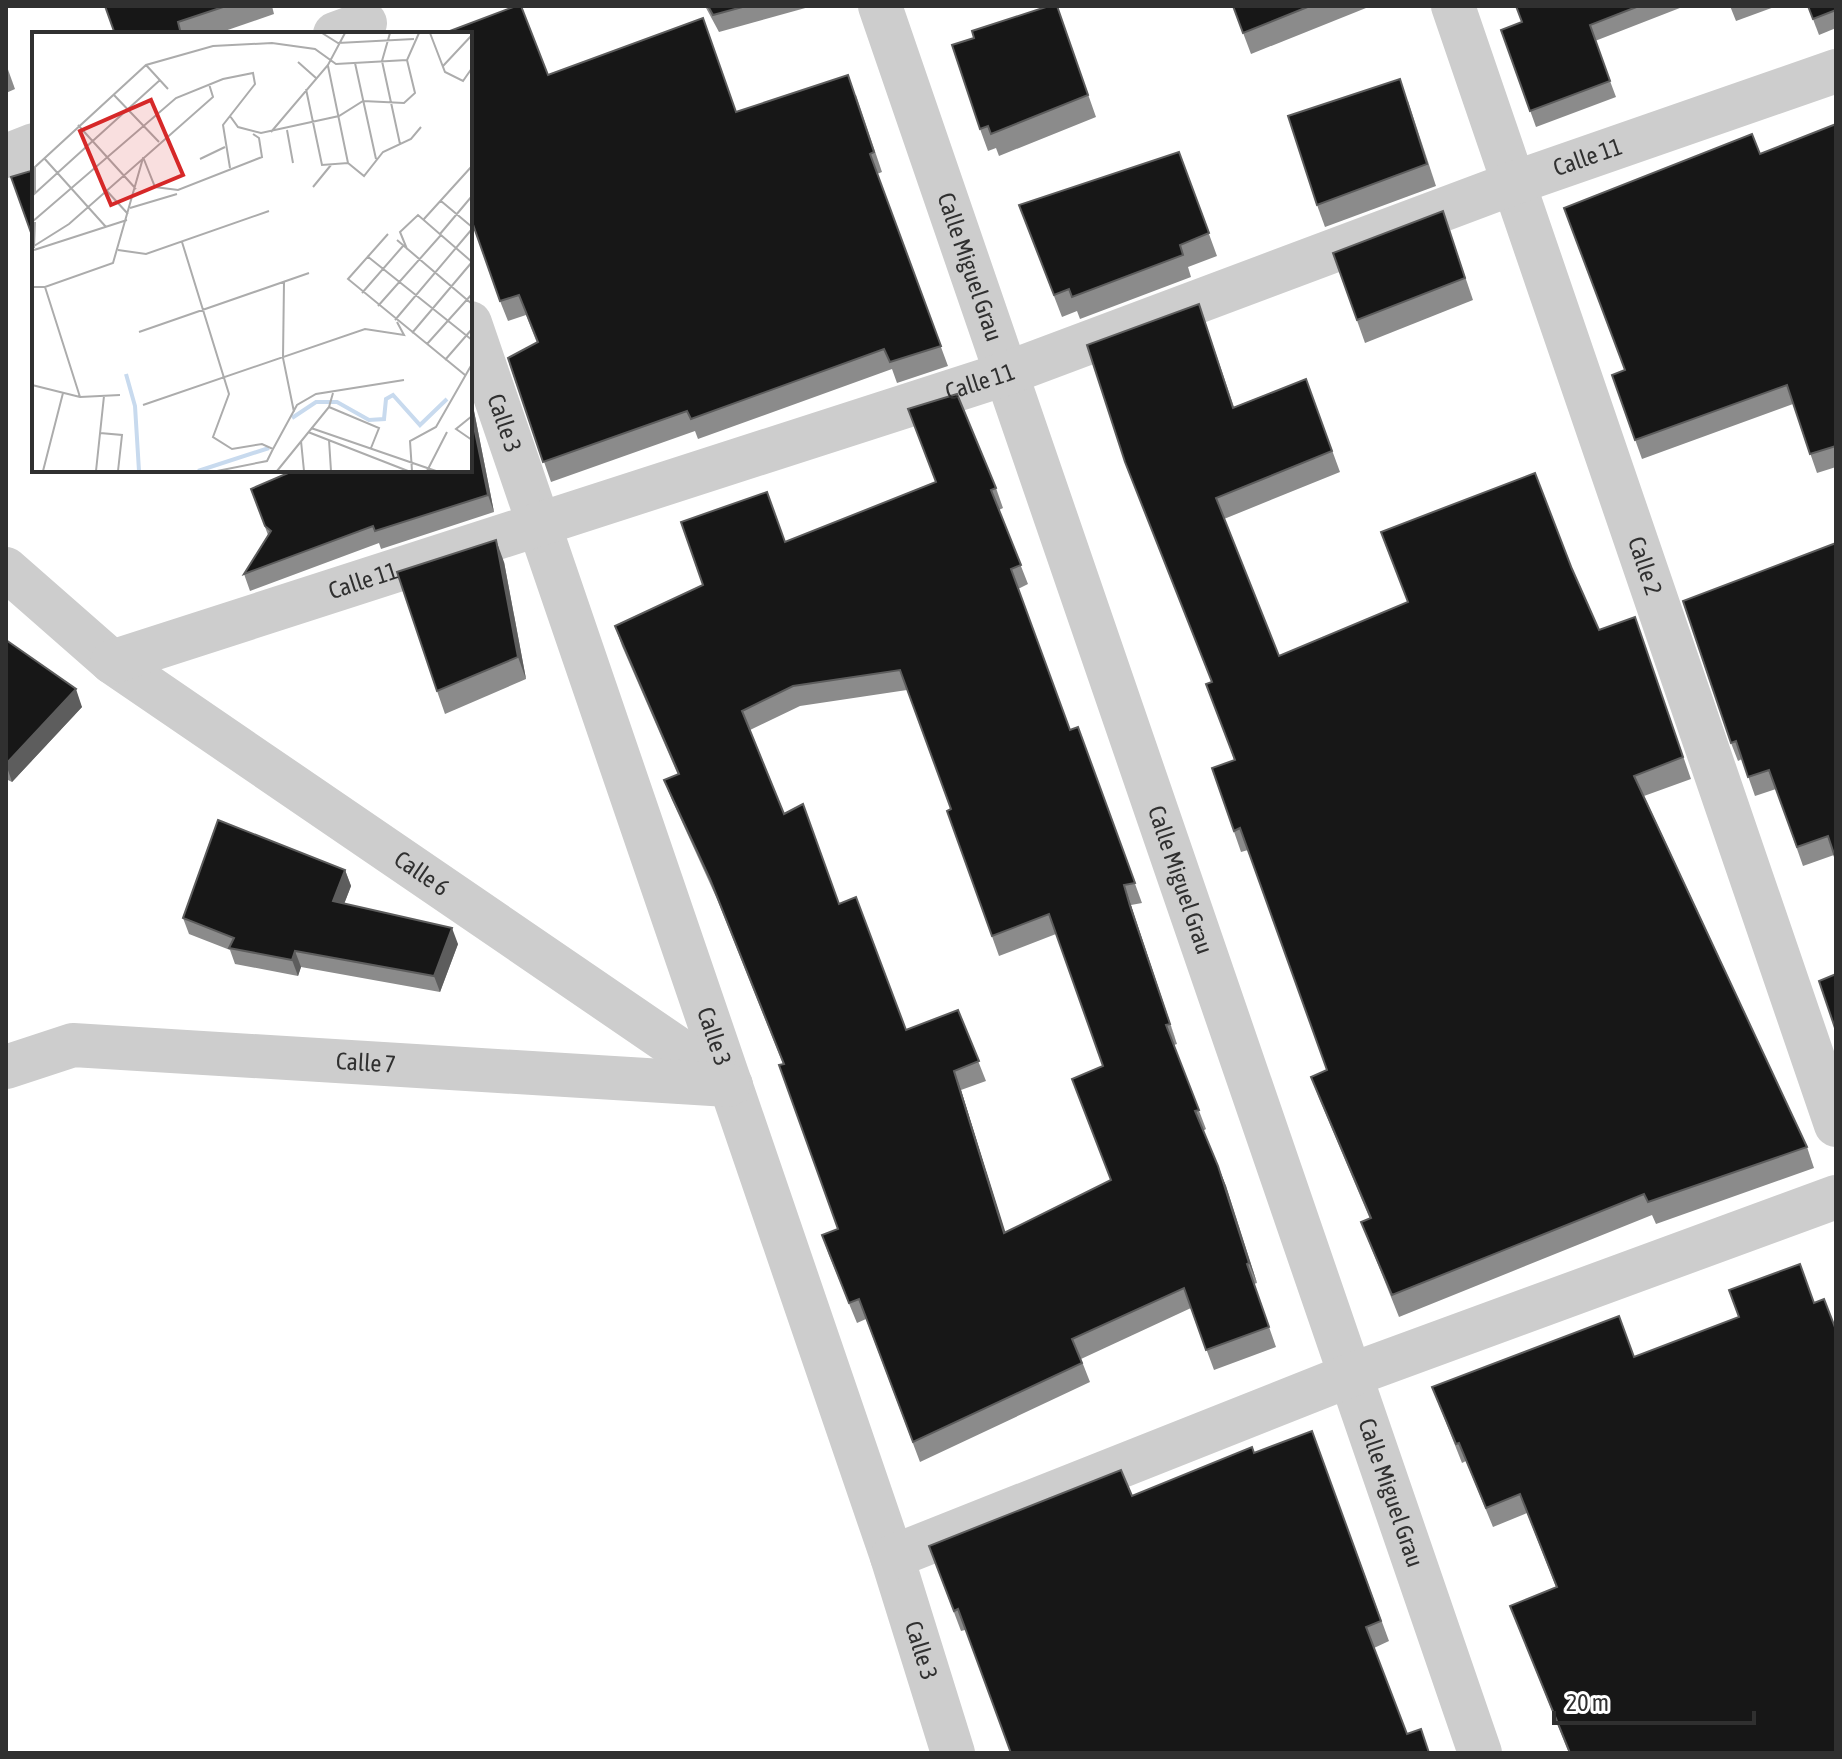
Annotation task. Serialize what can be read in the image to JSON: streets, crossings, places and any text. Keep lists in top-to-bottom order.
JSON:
{
  "streets": {
    "street": [
      "Calle 11",
      "Calle Miguel Grau",
      "Calle 3",
      "Calle 2",
      "Calle 6",
      "Calle 7"
    ]
  },
  "crossings": [
    ["Calle 11", "Calle Miguel Grau"],
    ["Calle 11", "Calle 3"],
    ["Calle 11", "Calle 2"],
    ["Calle 11", "Calle 6"],
    ["Calle 3", "Calle 6"],
    ["Calle 3", "Calle 7"],
    ["Calle 6", "Calle 7"]
  ],
  "scale_bar": "20 m"
}
